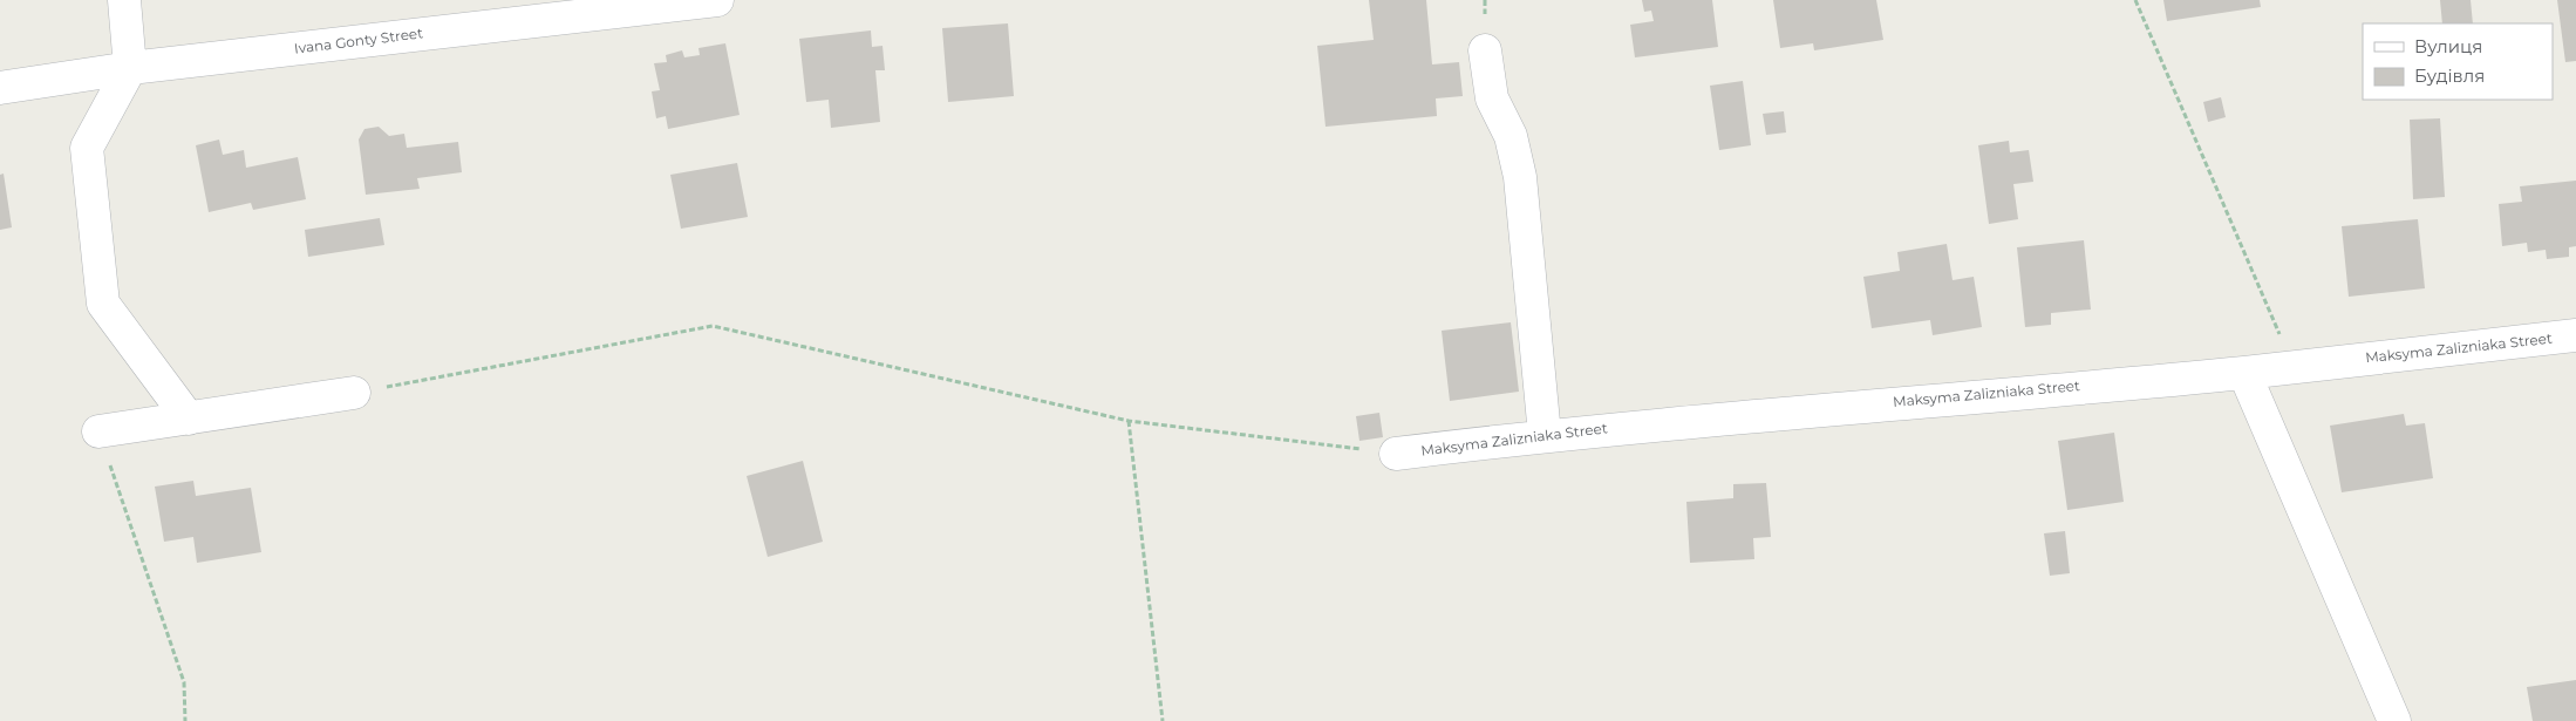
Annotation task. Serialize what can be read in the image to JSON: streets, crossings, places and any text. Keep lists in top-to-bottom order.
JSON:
{
  "streets": {
    "street": ["Ivana Gonty Street", "Maksyma Zalizniaka Street"]
  },
  "legend": ["Вулиця", "Будівля"]
}
